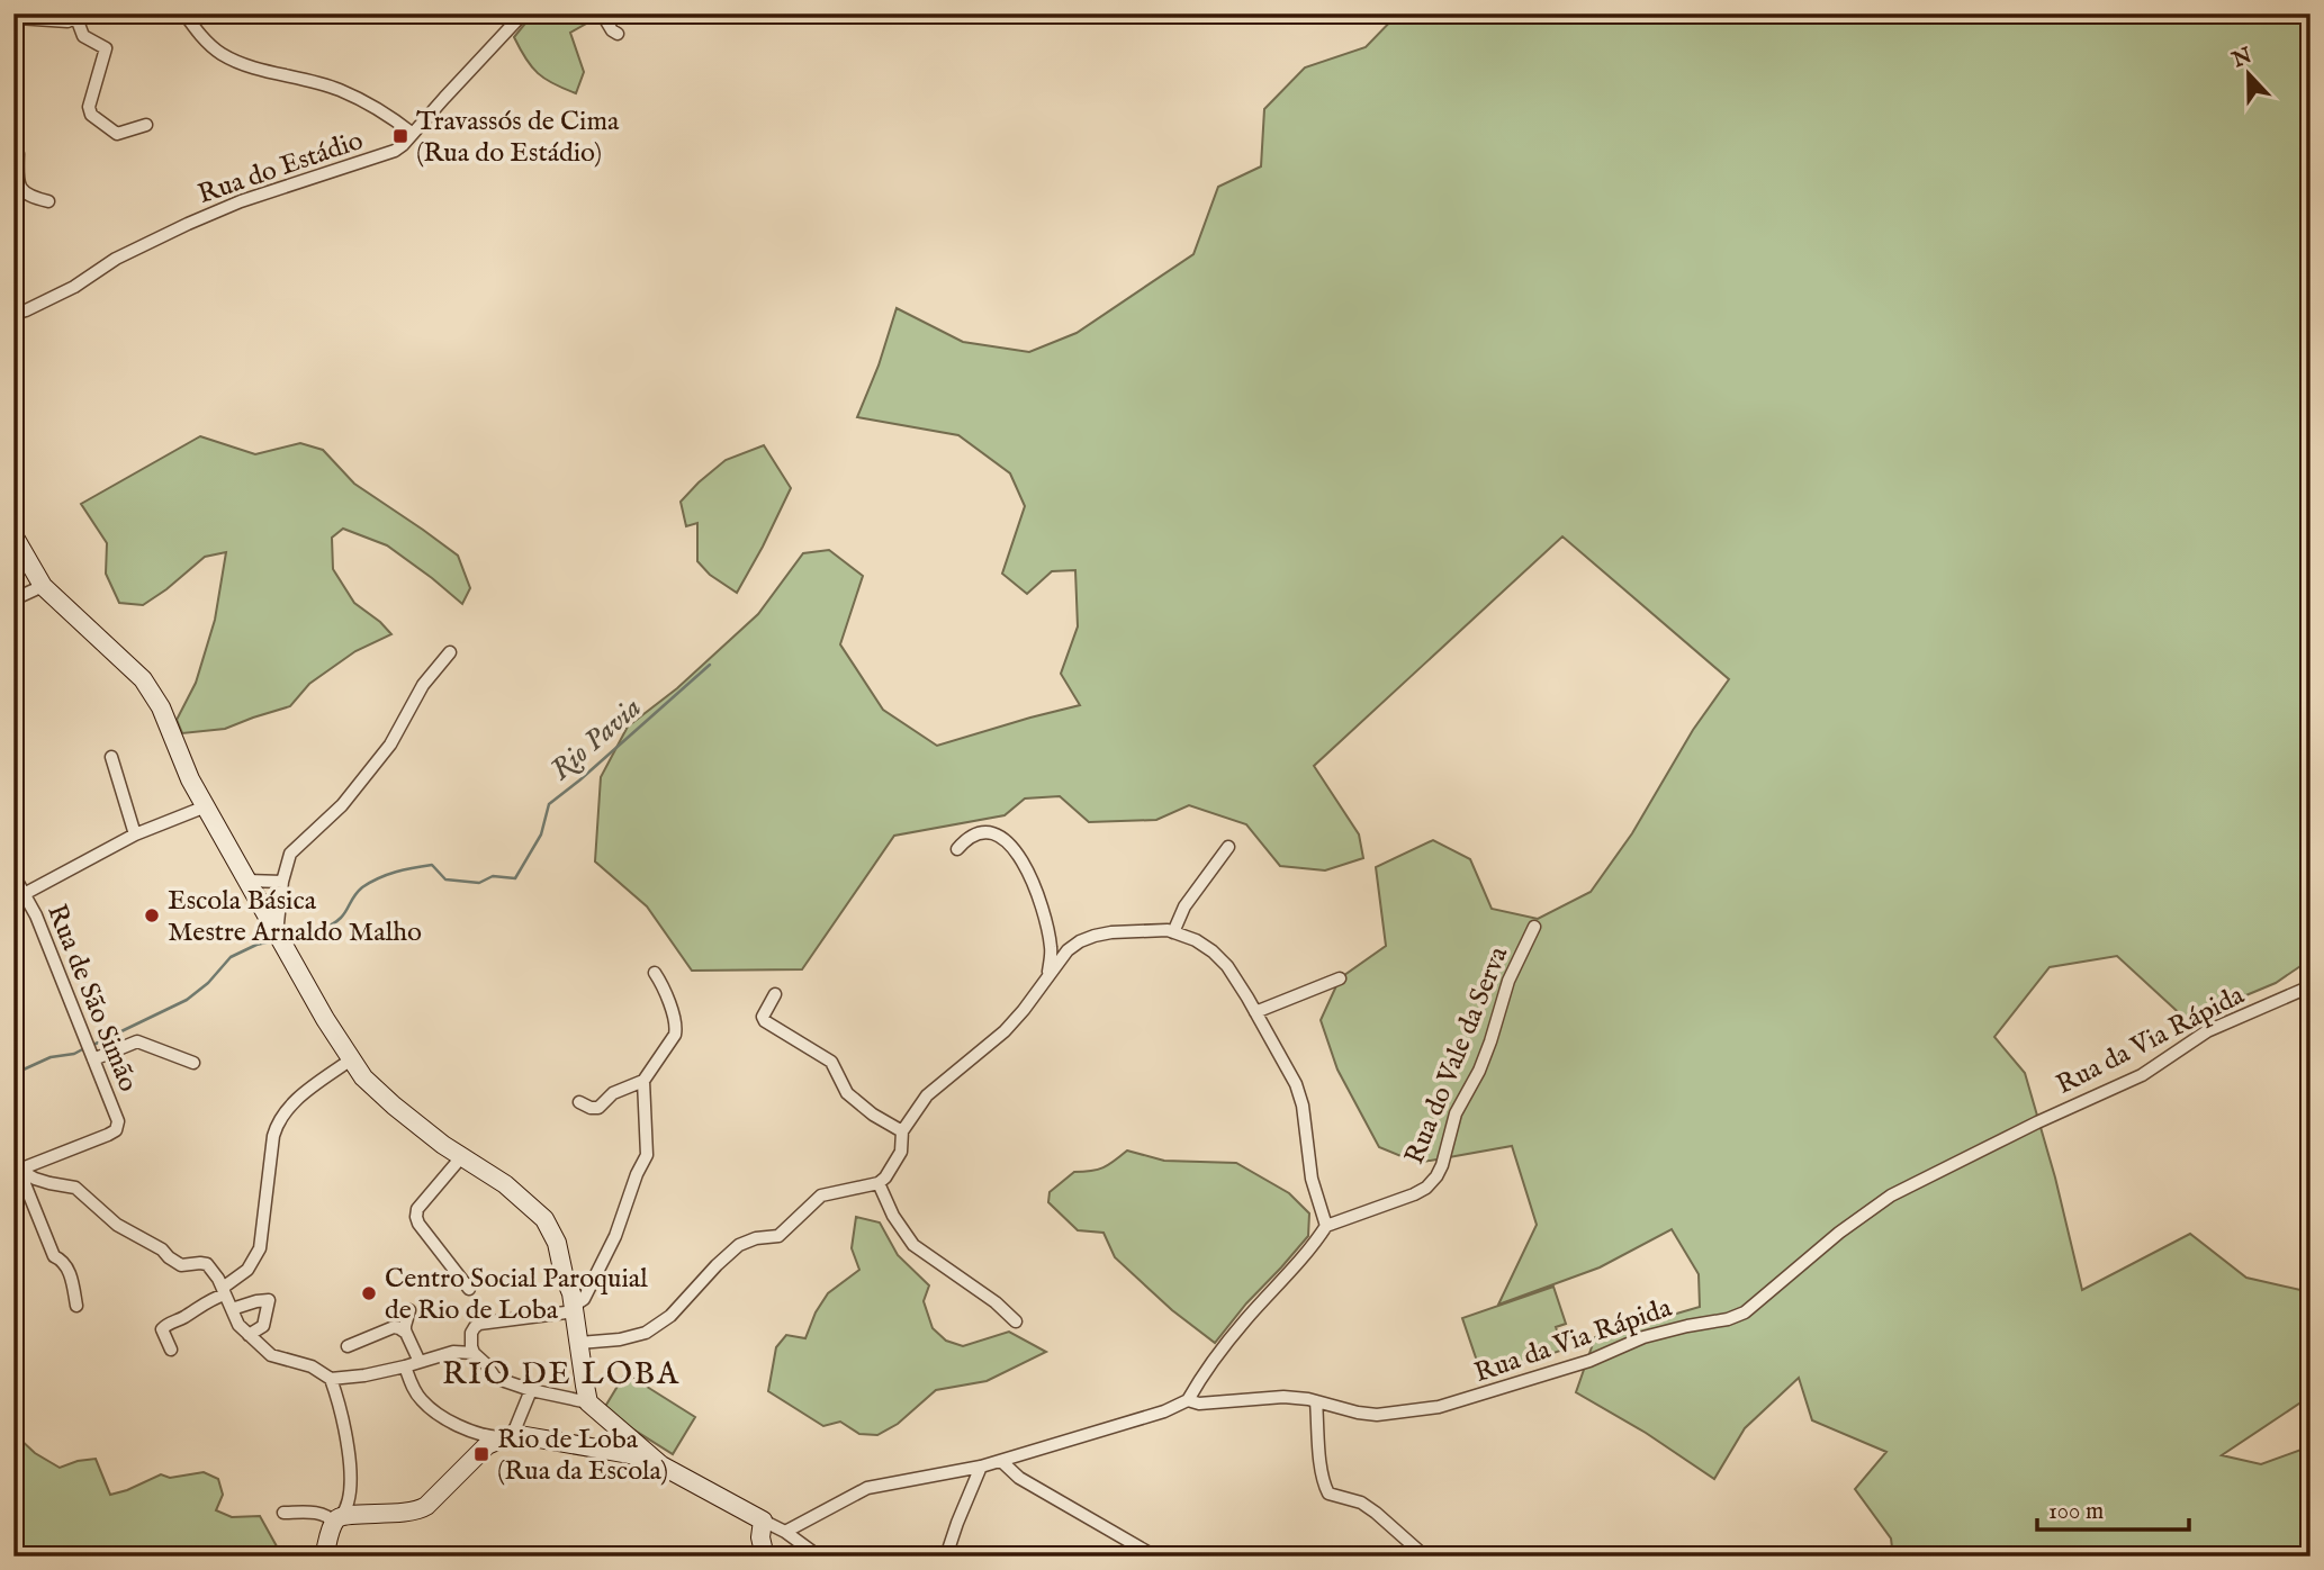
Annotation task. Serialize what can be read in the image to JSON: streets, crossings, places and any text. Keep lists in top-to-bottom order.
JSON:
{
  "streets": {
    "street": [
      "Rua do Estádio",
      "Rua de São Simão",
      "Rua da Via Rápida",
      "Rua do Vale da Serva"
    ]
  },
  "districts": ["RIO DE LOBA"],
  "water": ["Rio Pavia"],
  "places": {
    "transit": ["Travassós de Cima (Rua do Estádio)", "Rio de Loba (Rua da Escola)"],
    "other": ["Escola Básica Mestre Arnaldo Malho", "Centro Social Paroquial de Rio de Loba"]
  },
  "scale_bar": "100 m",
  "north": "top"
}
